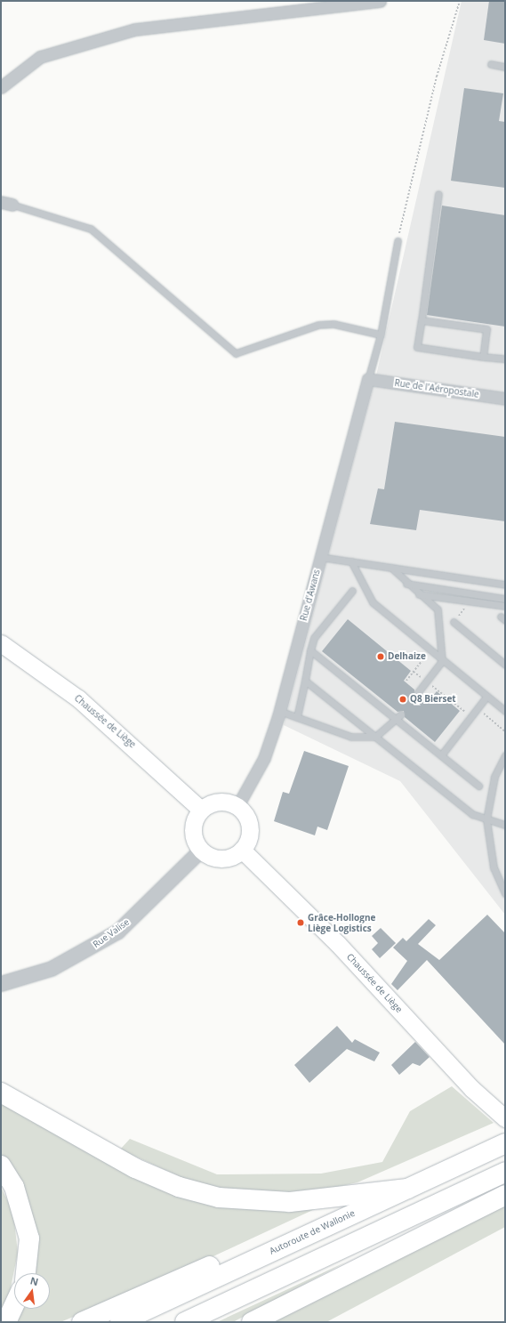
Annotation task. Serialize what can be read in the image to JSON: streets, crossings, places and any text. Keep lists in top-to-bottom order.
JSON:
{
  "streets": {
    "highway": ["Autoroute de Wallonie"],
    "main road": ["Chaussée de Liège"],
    "street": ["Rue de l'Aéropostale", "Rue d'Awans", "Rue Valise"]
  },
  "crossings": [
    ["Rue de l'Aéropostale", "Rue d'Awans"],
    ["Rue d'Awans", "Chaussée de Liège"],
    ["Rue d'Awans", "Rue Valise"],
    ["Chaussée de Liège", "Rue Valise"]
  ],
  "places": ["Delhaize", "Q8 Bierset", "Grâce-Hollogne Liège Logistics"],
  "north": "top"
}
